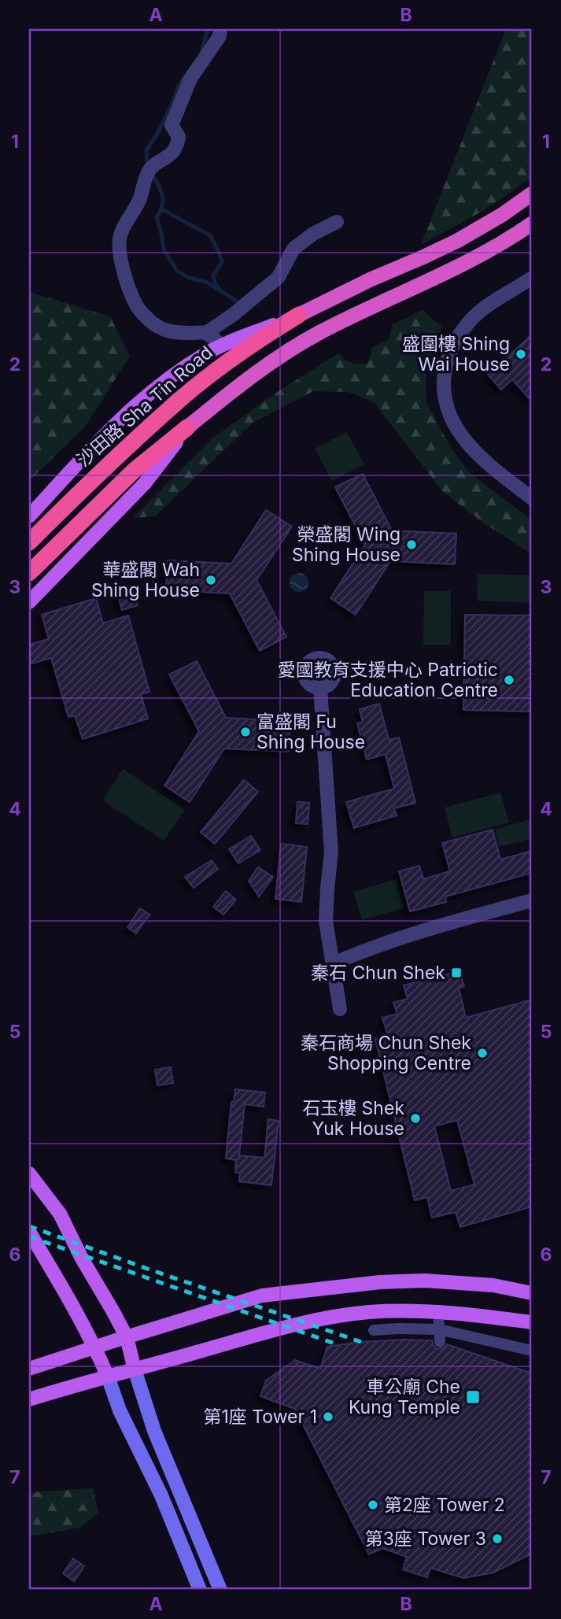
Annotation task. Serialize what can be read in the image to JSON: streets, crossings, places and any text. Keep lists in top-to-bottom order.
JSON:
{
  "streets": {
    "highway": ["沙田路 Sha Tin Road"]
  },
  "places": {
    "other": [
      "盛圍樓 Shing Wai House",
      "榮盛閣 Wing Shing House",
      "華盛閣 Wah Shing House",
      "愛國教育支援中心 Patriotic Education Centre",
      "富盛閣 Fu Shing House",
      "秦石商場 Chun Shek Shopping Centre",
      "石玉樓 Shek Yuk House",
      "第1座 Tower 1",
      "第2座 Tower 2",
      "第3座 Tower 3"
    ],
    "transit": ["秦石 Chun Shek", "車公廟 Che Kung Temple"]
  },
  "grid": {
    "columns": ["A", "B"],
    "rows": [
      "1",
      "2",
      "3",
      "4",
      "5",
      "6",
      "7"
    ]
  }
}
